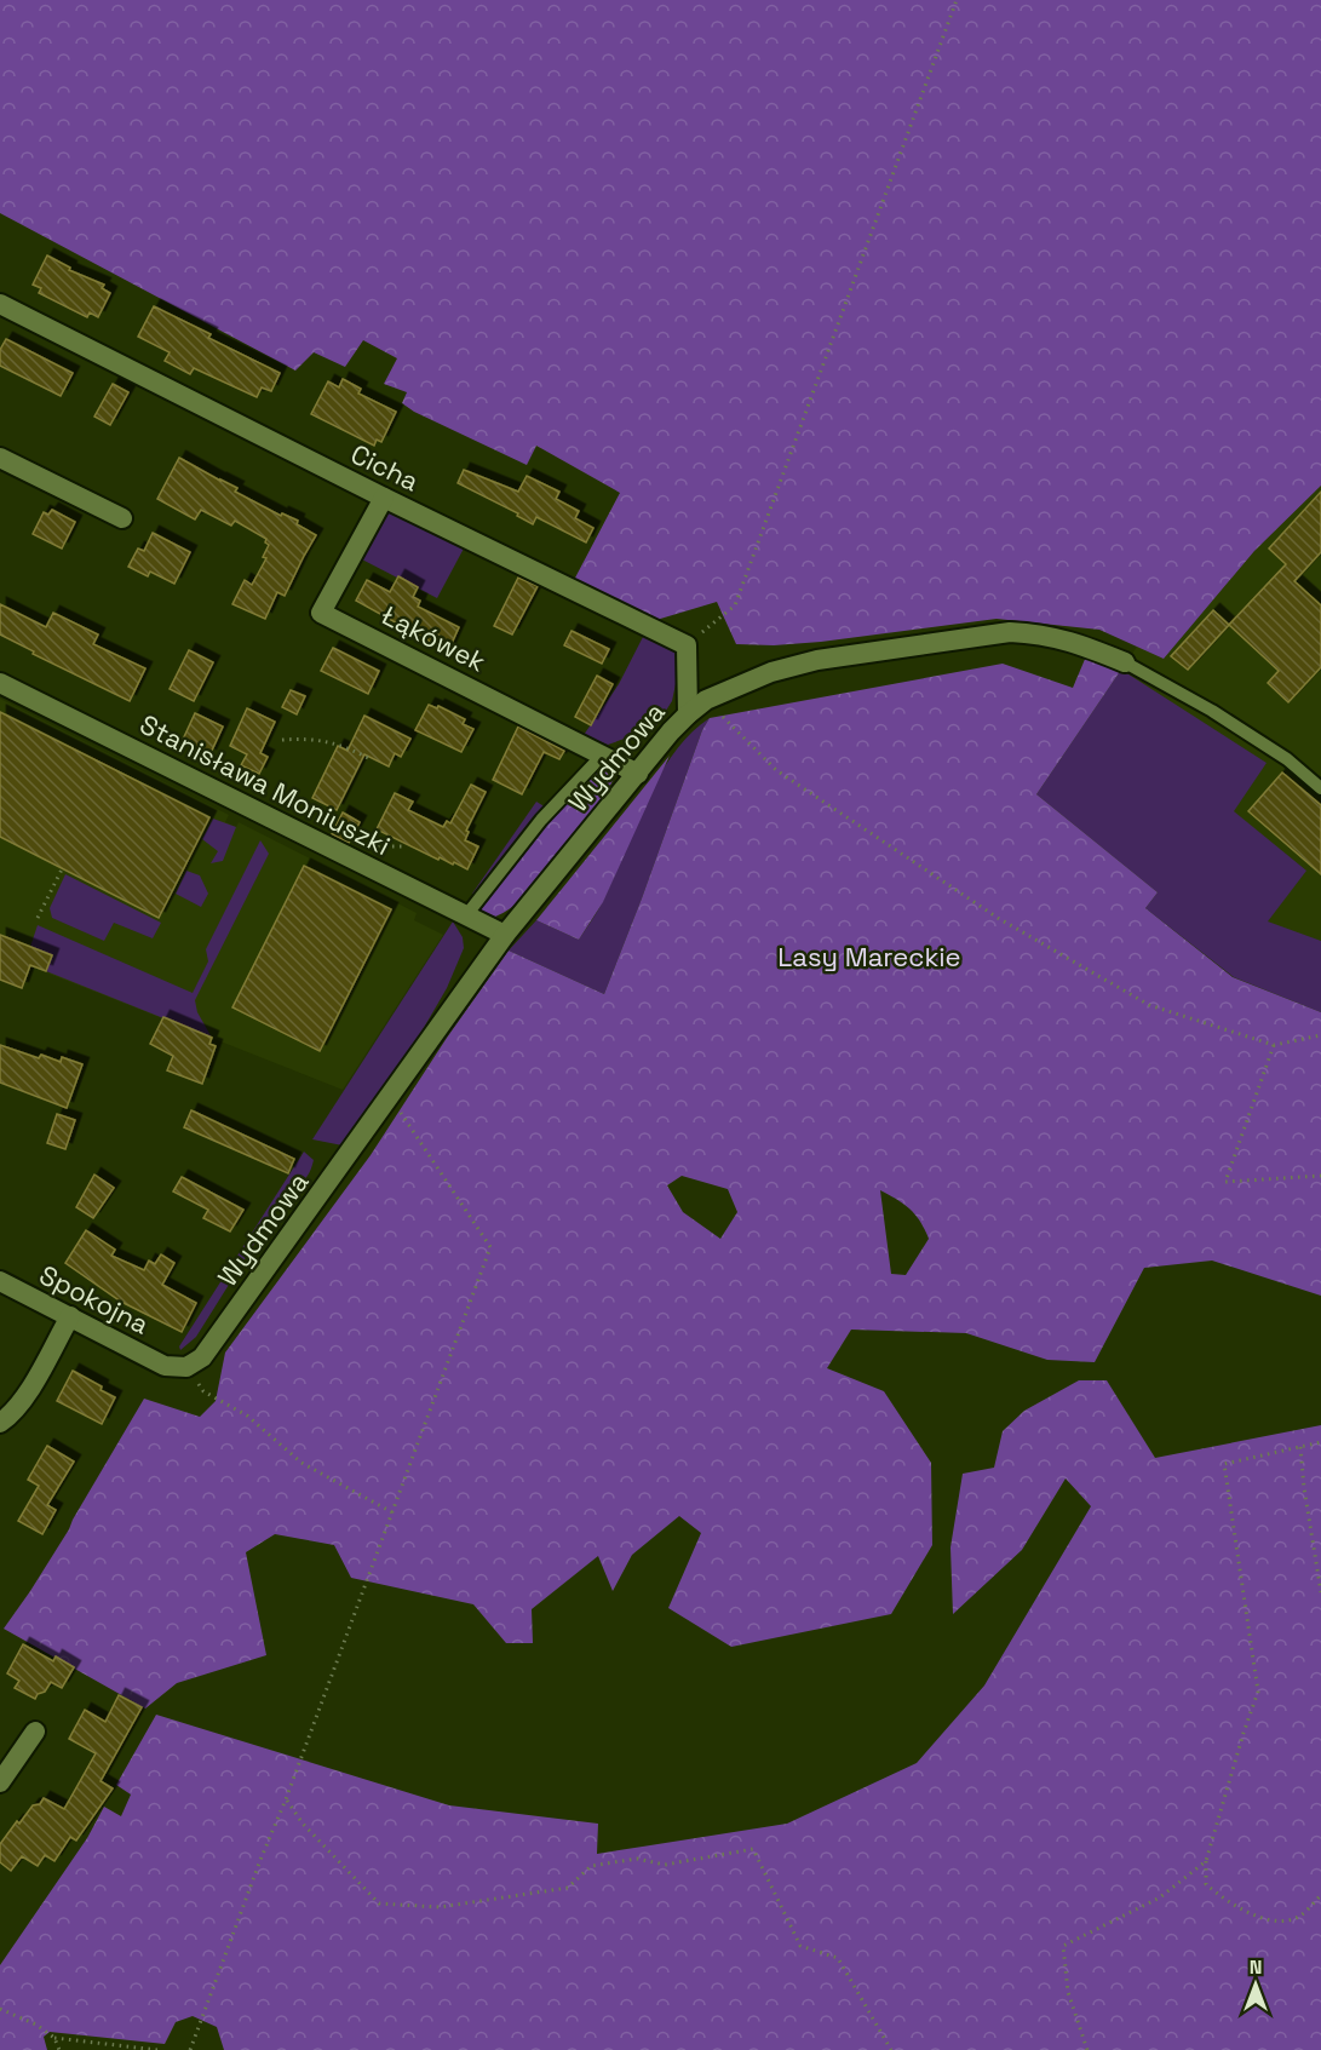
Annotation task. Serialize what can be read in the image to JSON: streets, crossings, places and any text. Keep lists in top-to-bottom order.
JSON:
{
  "streets": {
    "street": [
      "Cicha",
      "Łąkówek",
      "Wydmowa",
      "Stanisława Moniuszki",
      "Spokojna"
    ]
  },
  "crossings": [
    ["Cicha", "Łąkówek"],
    ["Łąkówek", "Wydmowa"],
    ["Wydmowa", "Stanisława Moniuszki"],
    ["Wydmowa", "Spokojna"]
  ],
  "parks": ["Lasy Mareckie"],
  "north": "top"
}
